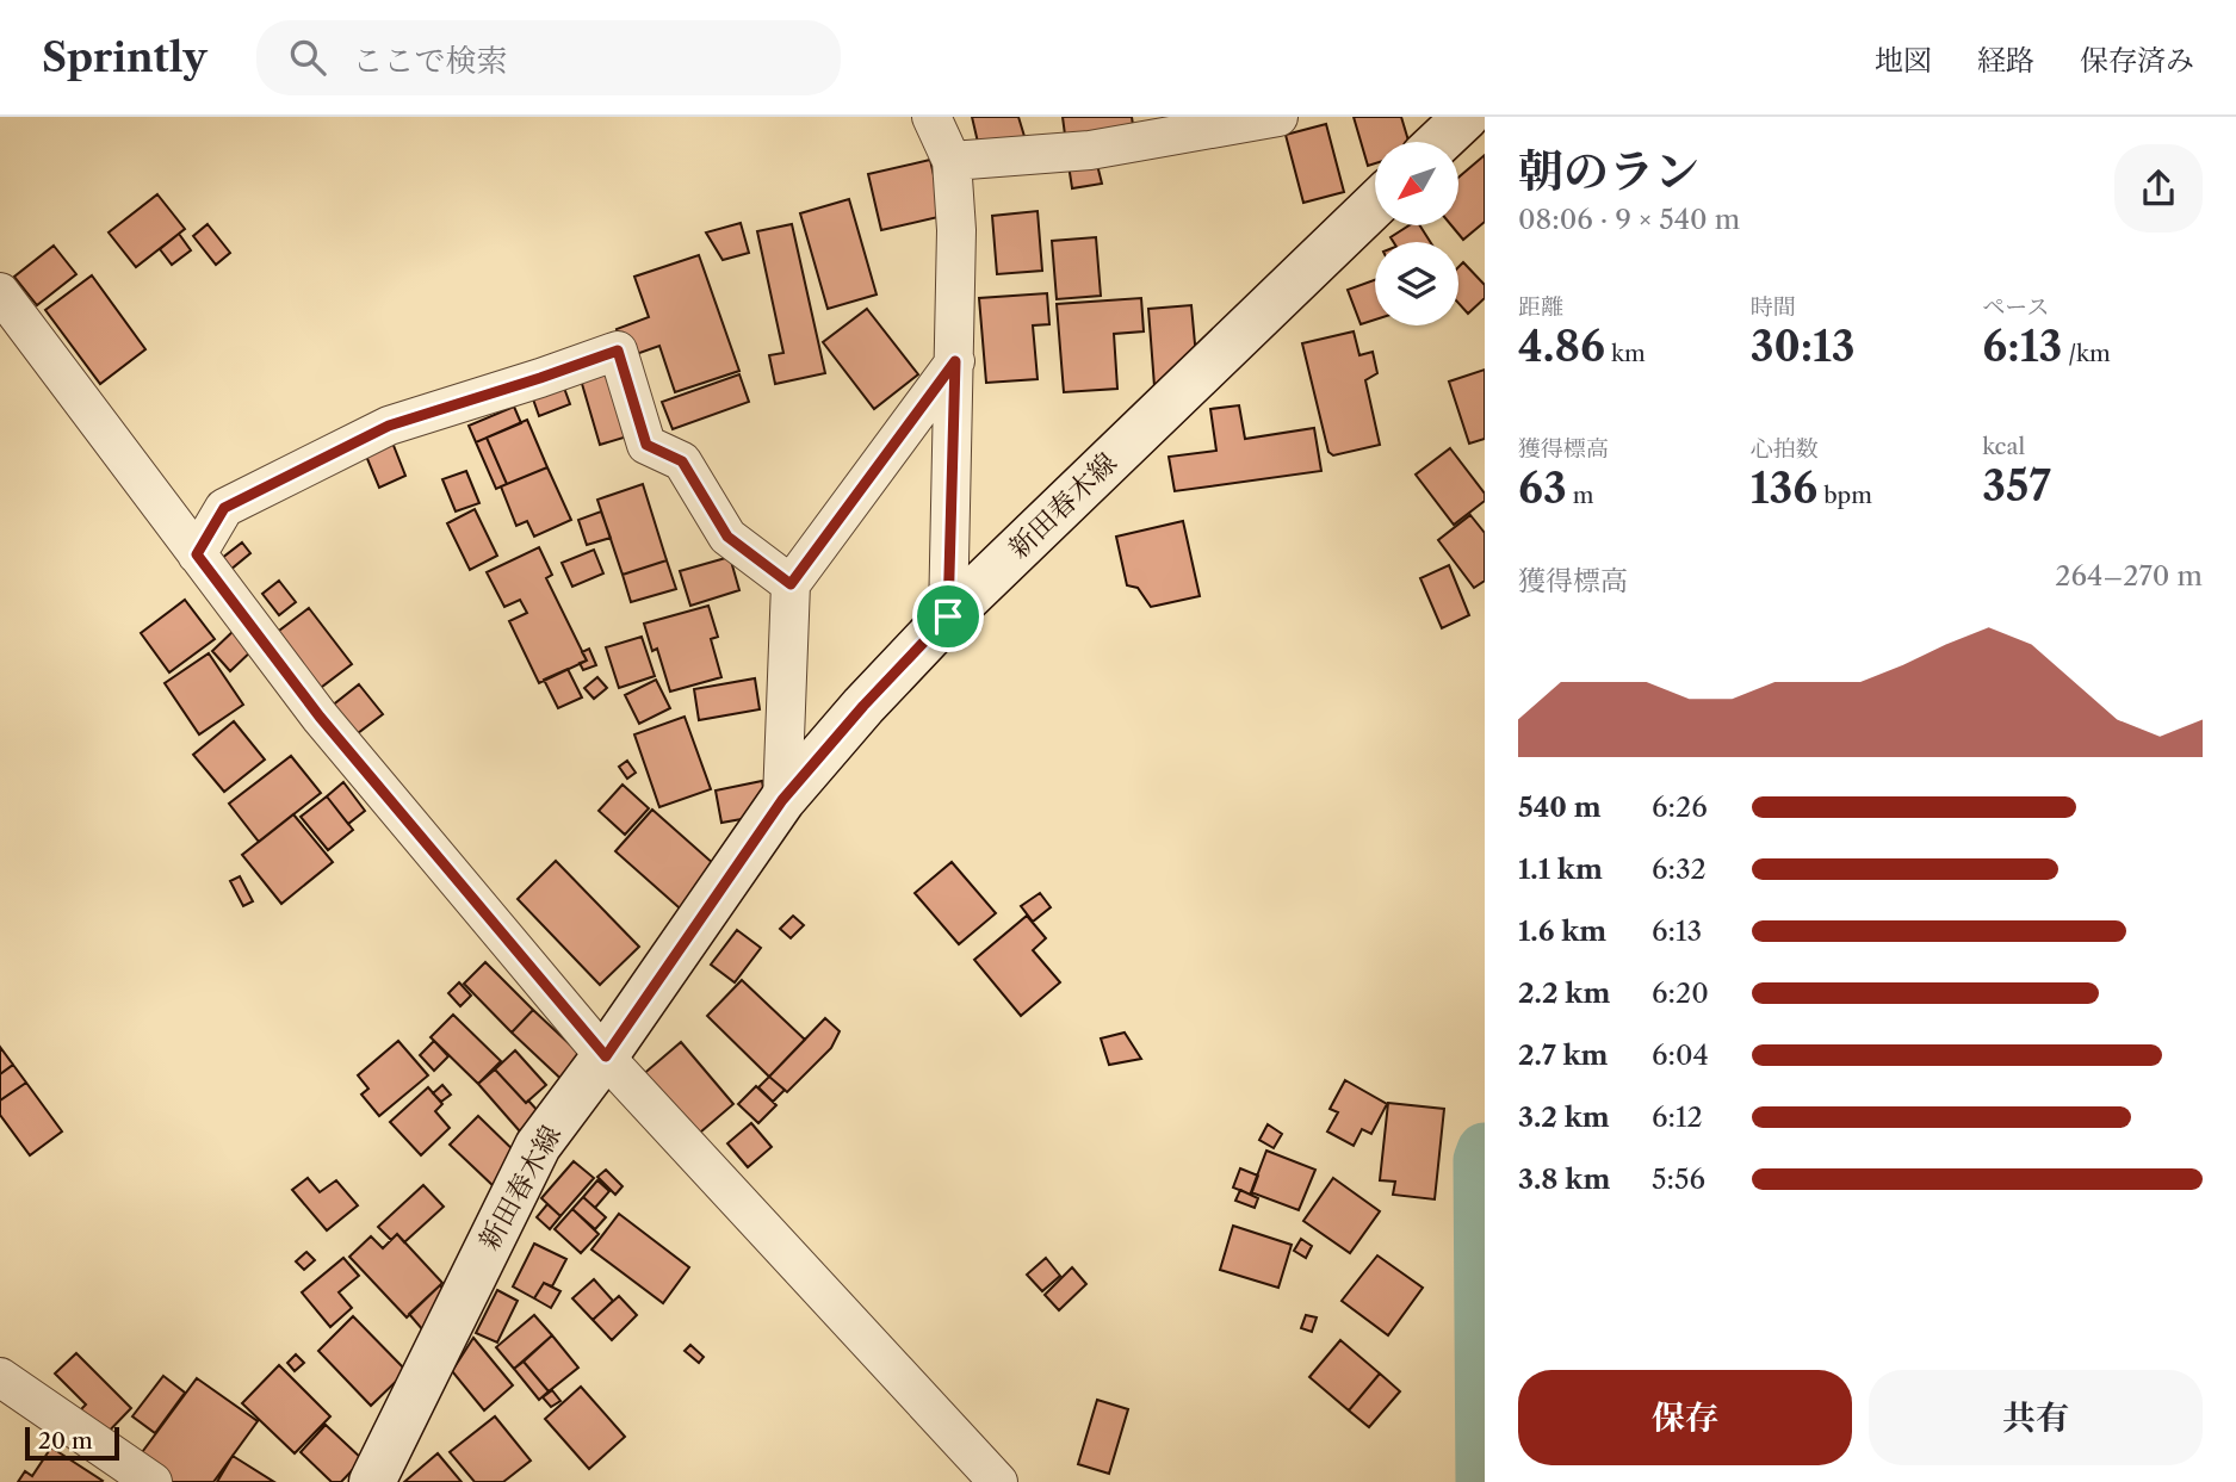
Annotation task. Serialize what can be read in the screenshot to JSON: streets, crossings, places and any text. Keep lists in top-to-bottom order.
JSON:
{
  "streets": {
    "main road": ["新田春木線"]
  },
  "scale_bar": "20 m",
  "north": "bottom left",
  "page": {
    "header": "Sprintly",
    "search": "ここで検索",
    "nav": ["地図", "経路", "保存済み"],
    "heading": ["朝のラン", "08:06 · 9 × 540 m"],
    "stats": [
      ["距離", "4.86 km"],
      ["時間", "30:13"],
      ["ペース", "6:13 /km"],
      ["獲得標高", "63 m"],
      ["心拍数", "136 bpm"],
      ["kcal", "357"]
    ],
    "chart": ["獲得標高", "264–270 m"],
    "list": [
      {
        "name": "540 m",
        "note": "6:26"
      },
      {
        "name": "1.1 km",
        "note": "6:32"
      },
      {
        "name": "1.6 km",
        "note": "6:13"
      },
      {
        "name": "2.2 km",
        "note": "6:20"
      },
      {
        "name": "2.7 km",
        "note": "6:04"
      },
      {
        "name": "3.2 km",
        "note": "6:12"
      },
      {
        "name": "3.8 km",
        "note": "5:56"
      }
    ],
    "buttons": ["保存", "共有"],
    "scale": "20 m"
  }
}
